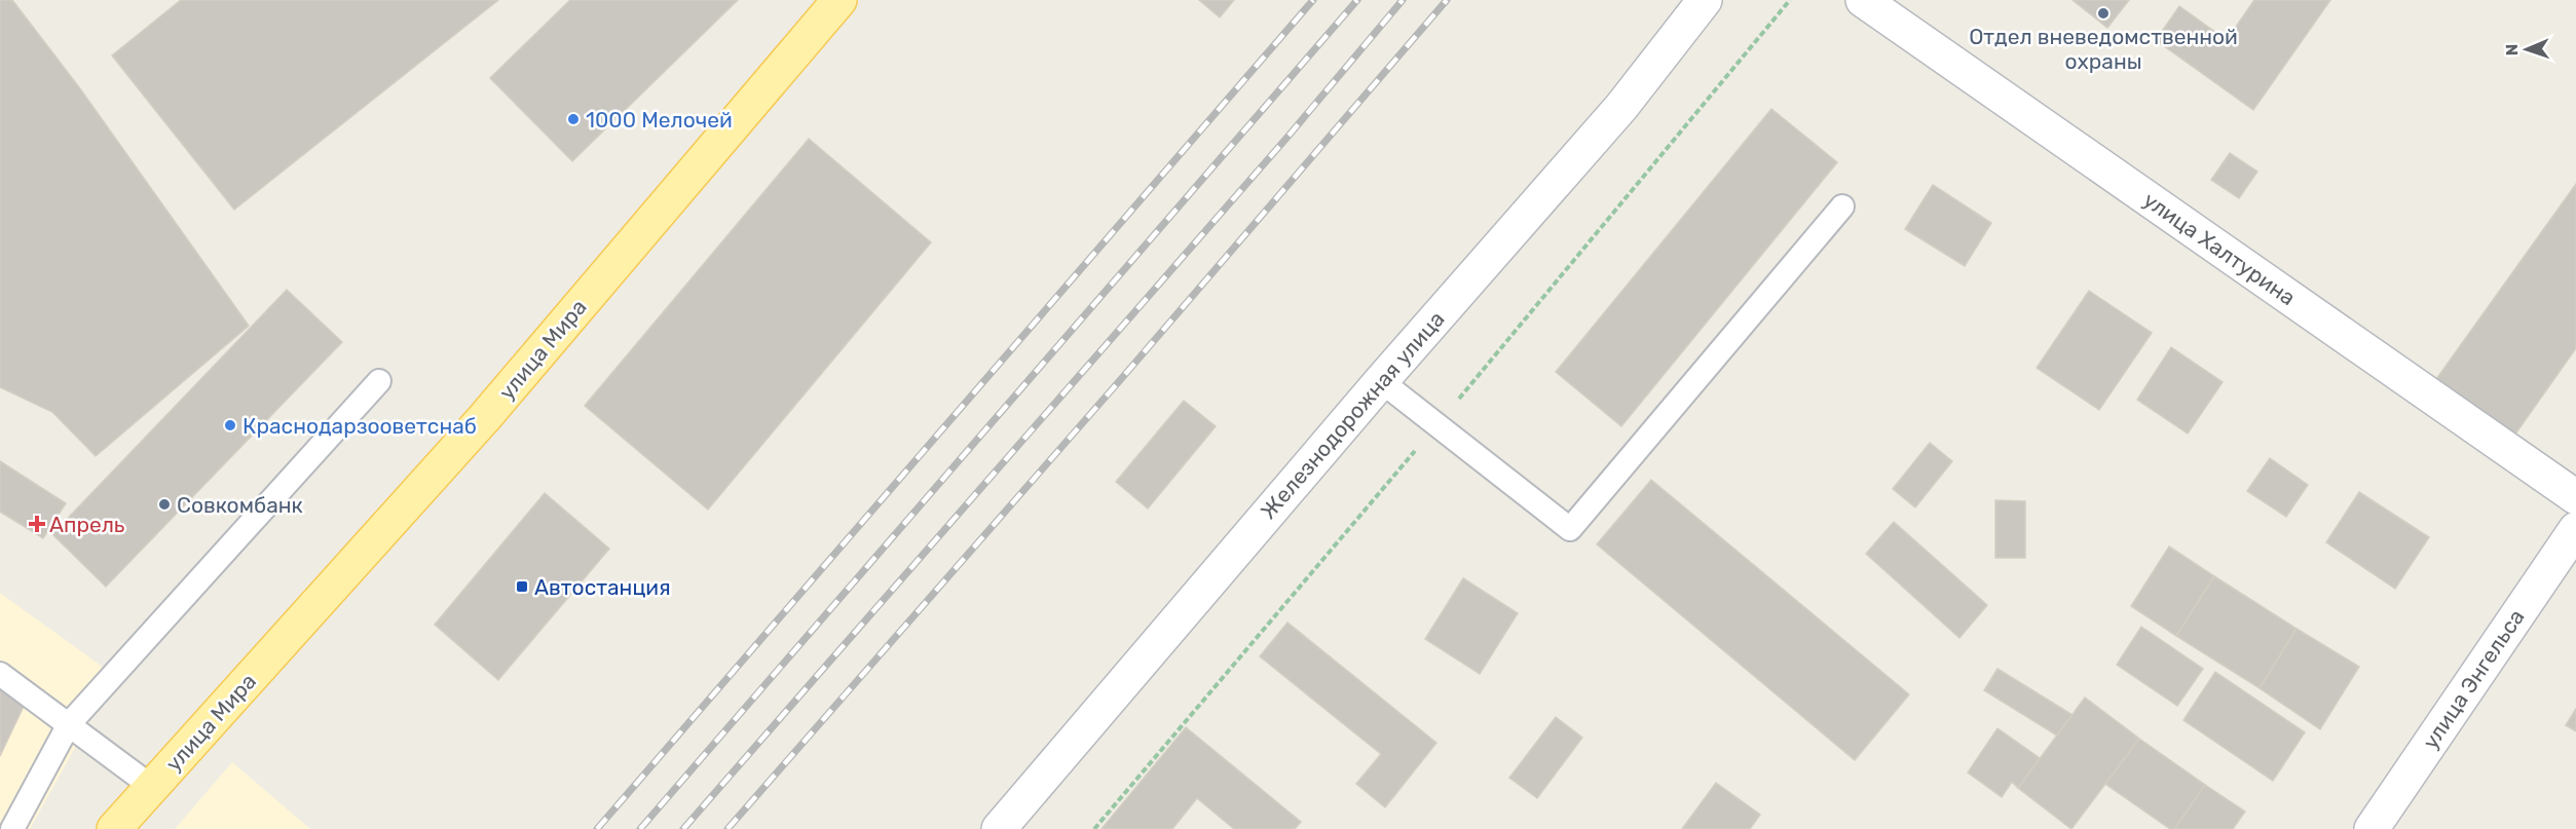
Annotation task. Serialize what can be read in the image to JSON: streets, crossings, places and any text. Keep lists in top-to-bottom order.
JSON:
{
  "streets": {
    "main road": ["улица Мира"],
    "street": ["улица Халтурина", "Железнодорожная улица", "улица Энгельса"]
  },
  "places": {
    "other": [
      "Отдел вневедомственной охраны",
      "1000 Мелочей",
      "Краснодарзооветснаб",
      "Совкомбанк"
    ],
    "health": ["Апрель"],
    "transit": ["Автостанция"]
  },
  "north": "left"
}
